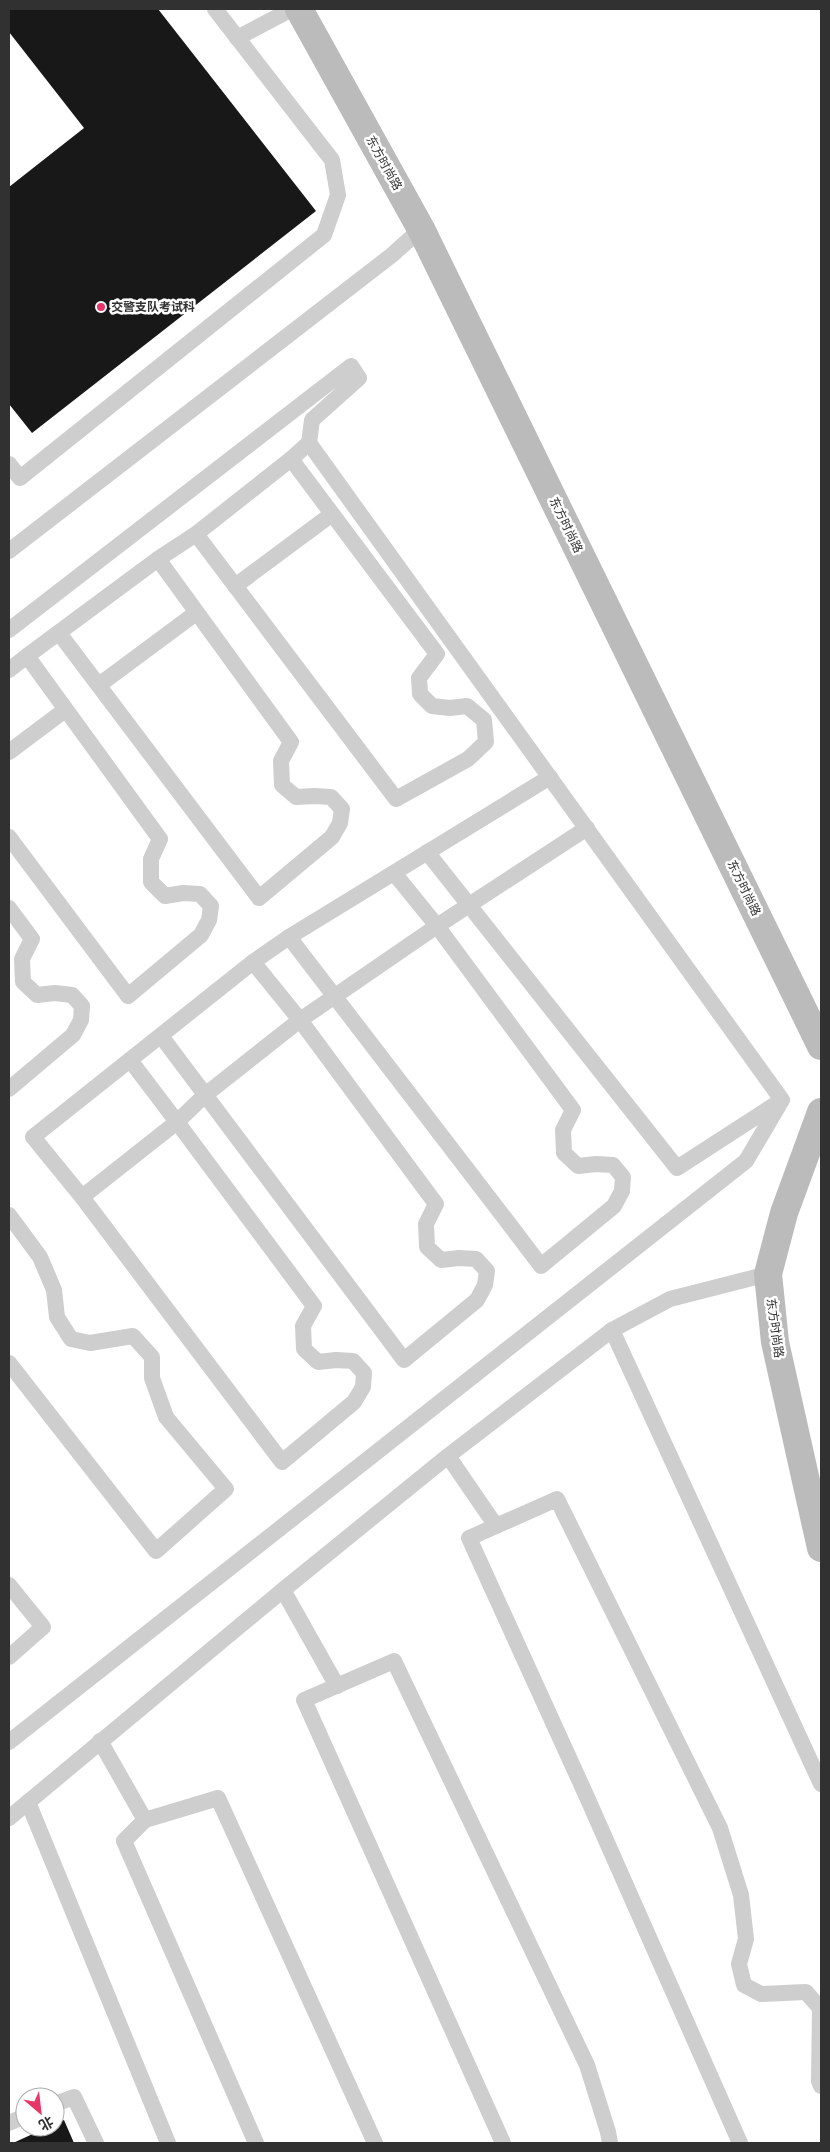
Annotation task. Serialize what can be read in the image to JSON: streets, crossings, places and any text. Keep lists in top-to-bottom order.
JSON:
{
  "streets": {
    "main road": ["东方时尚路"]
  },
  "places": ["交警支队考试科"],
  "north": "bottom right"
}
